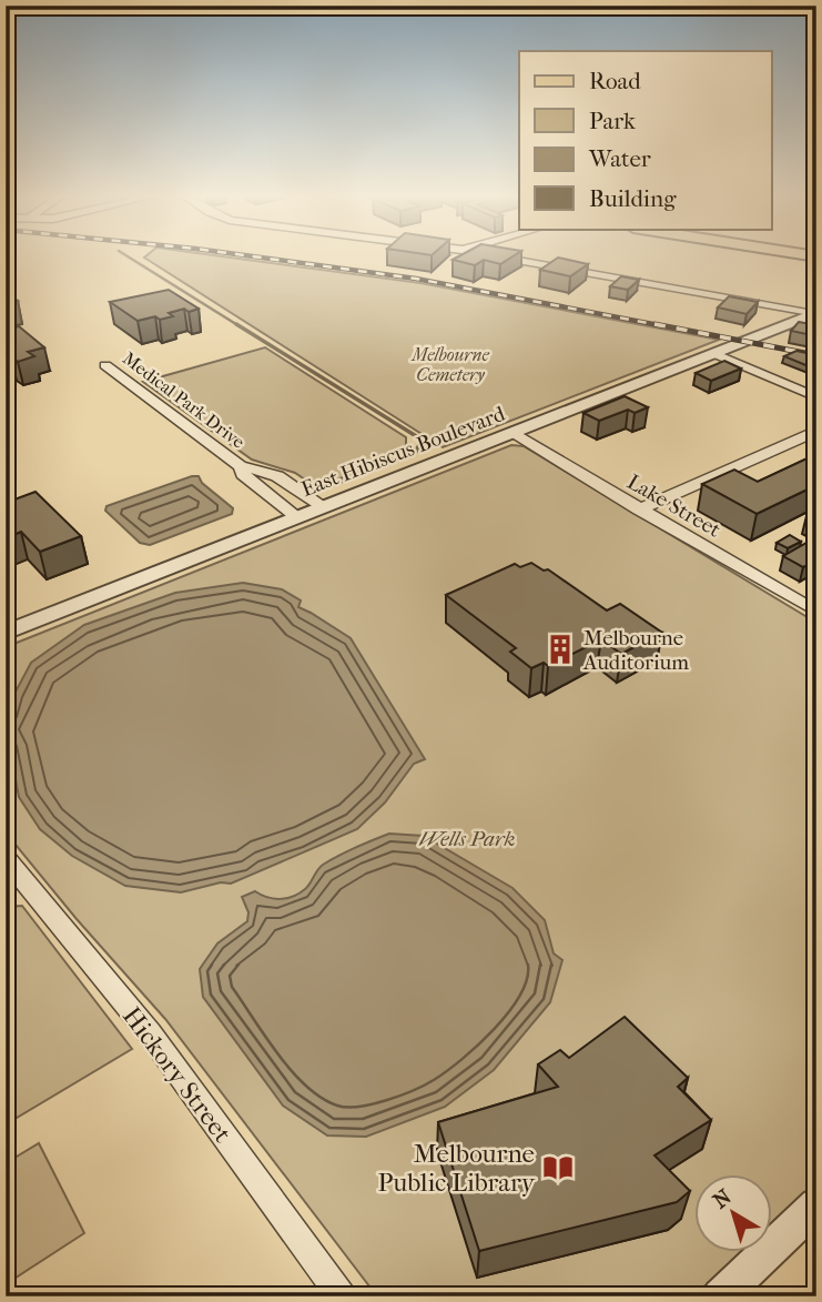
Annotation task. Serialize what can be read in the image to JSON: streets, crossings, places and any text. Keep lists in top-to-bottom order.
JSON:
{
  "streets": {
    "street": [
      "Medical Park Drive",
      "East Hibiscus Boulevard",
      "Lake Street",
      "Hickory Street"
    ]
  },
  "crossings": [
    ["Medical Park Drive", "East Hibiscus Boulevard"],
    ["East Hibiscus Boulevard", "Lake Street"]
  ],
  "parks": ["Melbourne Cemetery", "Wells Park"],
  "places": {
    "building": ["Melbourne Auditorium"],
    "library": ["Melbourne Public Library"]
  },
  "legend": [
    "Road",
    "Park",
    "Water",
    "Building"
  ],
  "north": "top left"
}
